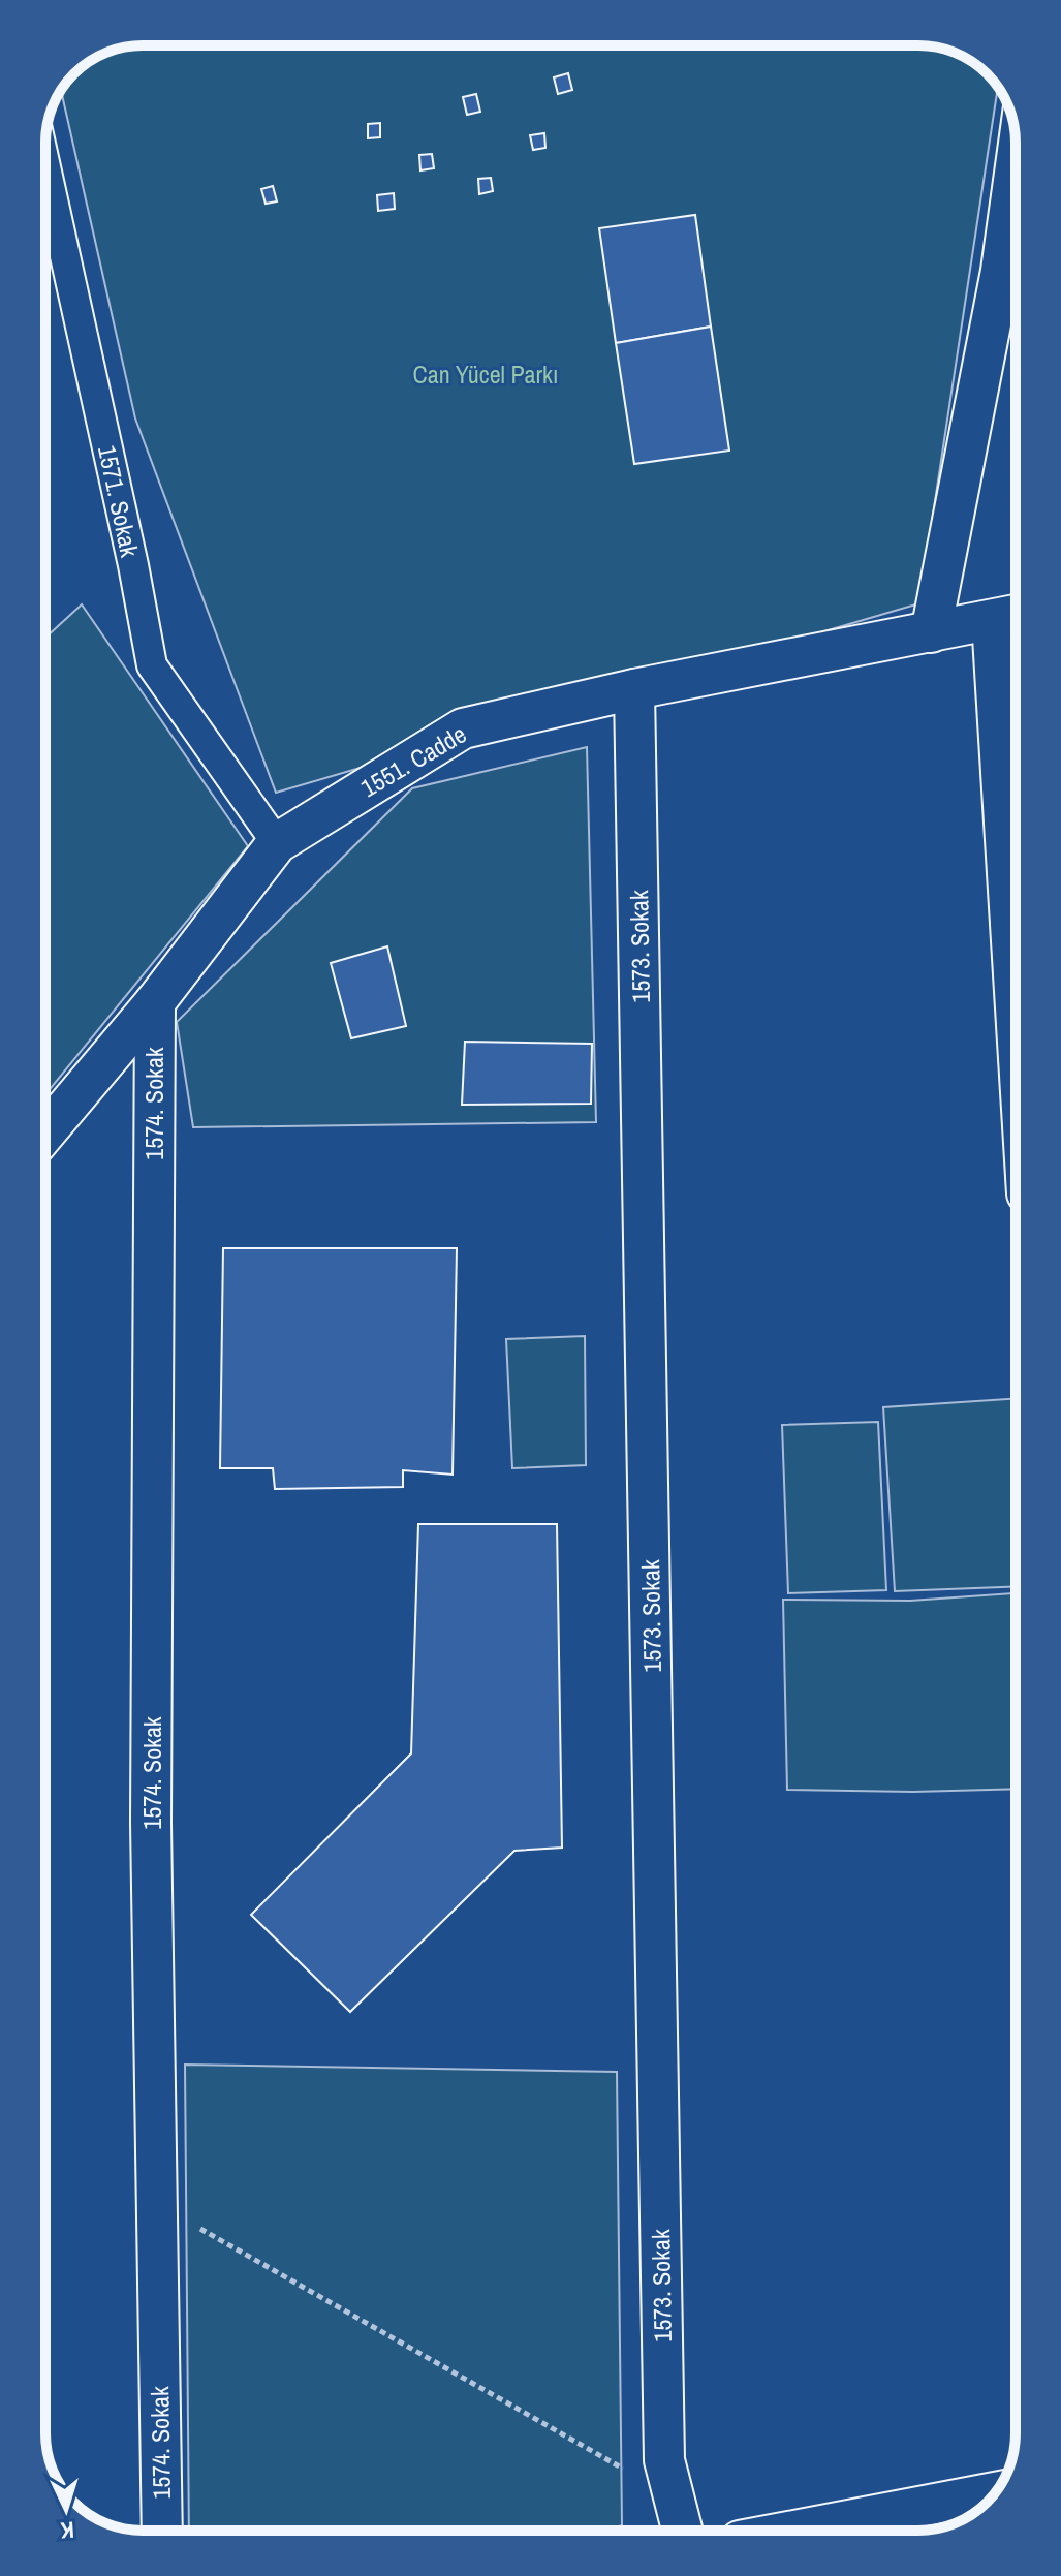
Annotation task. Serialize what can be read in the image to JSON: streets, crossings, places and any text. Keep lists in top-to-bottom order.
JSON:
{
  "streets": {
    "street": [
      "1571. Sokak",
      "1551. Cadde",
      "1573. Sokak",
      "1574. Sokak"
    ]
  },
  "crossings": [
    ["1571. Sokak", "1551. Cadde"],
    ["1551. Cadde", "1573. Sokak"],
    ["1551. Cadde", "1574. Sokak"]
  ],
  "parks": ["Can Yücel Parkı"],
  "north": "bottom"
}
